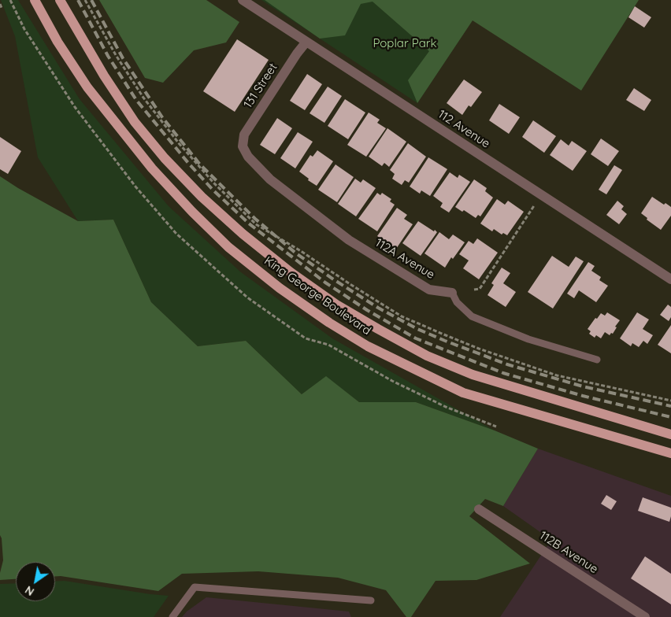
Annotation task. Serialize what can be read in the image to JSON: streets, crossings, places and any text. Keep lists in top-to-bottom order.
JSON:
{
  "streets": {
    "main road": ["King George Boulevard"],
    "street": [
      "131 Street",
      "112 Avenue",
      "112A Avenue",
      "112B Avenue"
    ]
  },
  "crossings": [
    ["131 Street", "112 Avenue"],
    ["131 Street", "112A Avenue"]
  ],
  "parks": ["Poplar Park"],
  "north": "bottom left"
}
